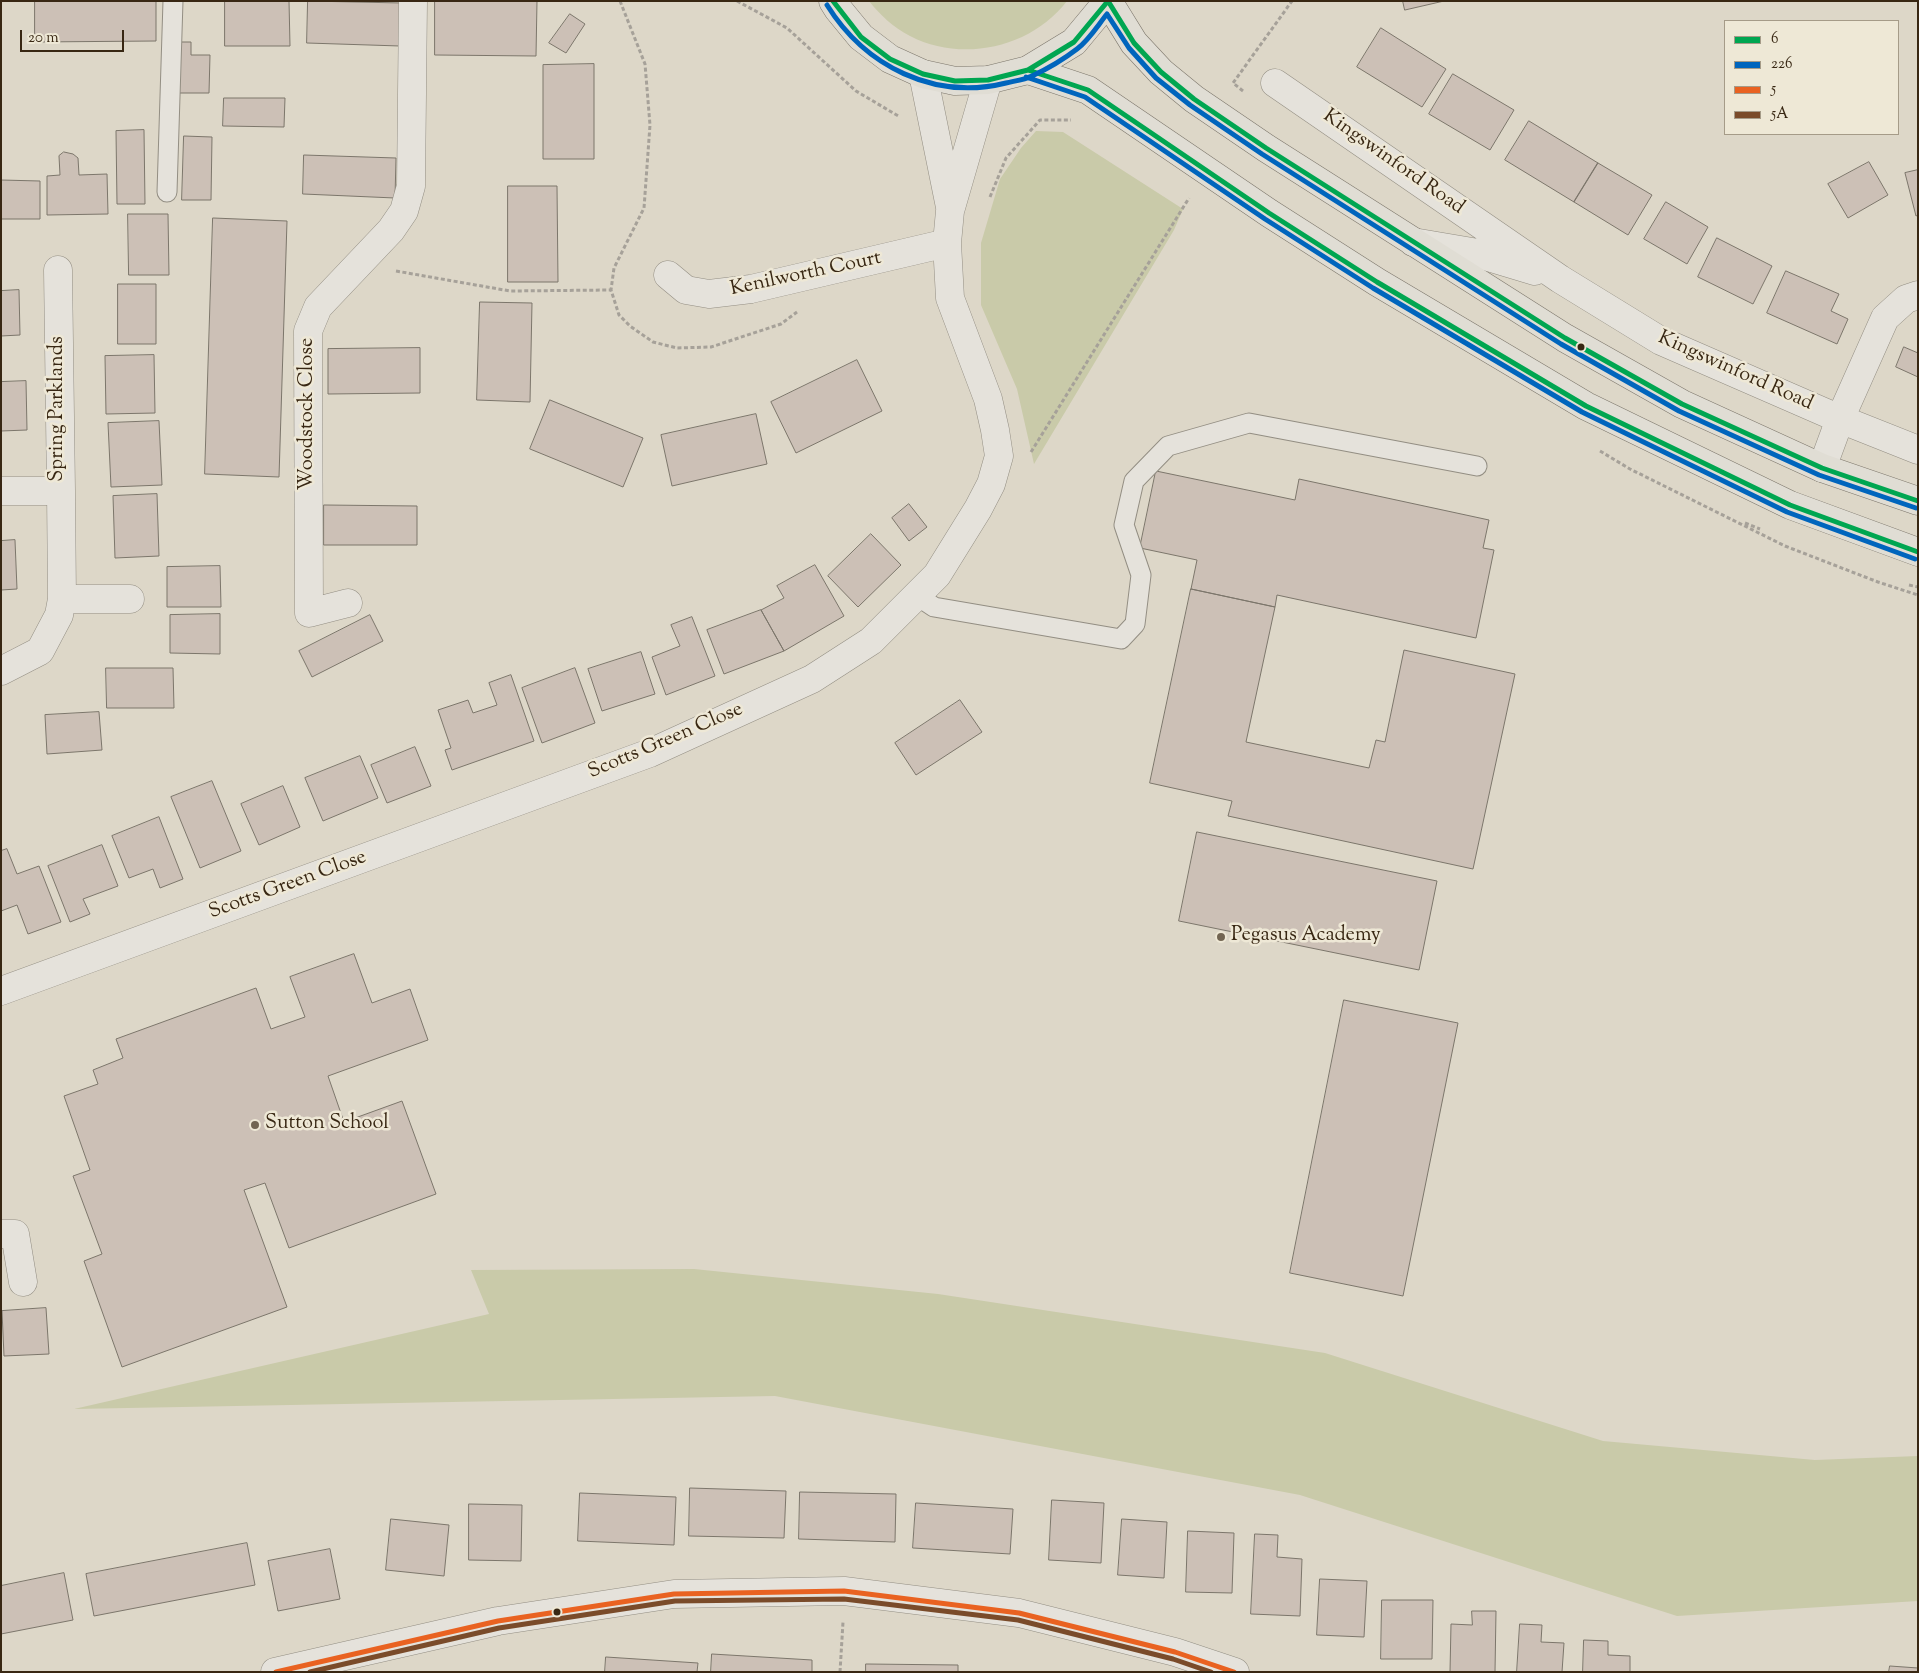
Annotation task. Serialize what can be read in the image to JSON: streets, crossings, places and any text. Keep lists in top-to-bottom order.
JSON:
{
  "streets": {
    "main road": ["Kingswinford Road"],
    "street": [
      "Kenilworth Court",
      "Spring Parklands",
      "Woodstock Close",
      "Scotts Green Close"
    ]
  },
  "crossings": [
    ["Kenilworth Court", "Scotts Green Close"]
  ],
  "places": ["Pegasus Academy", "Sutton School"],
  "lines": [
    "transit line 6",
    "transit line 226",
    "transit line 5",
    "transit line 5A"
  ],
  "legend": [
    "6",
    "226",
    "5",
    "5A"
  ],
  "scale_bar": "20 m"
}
